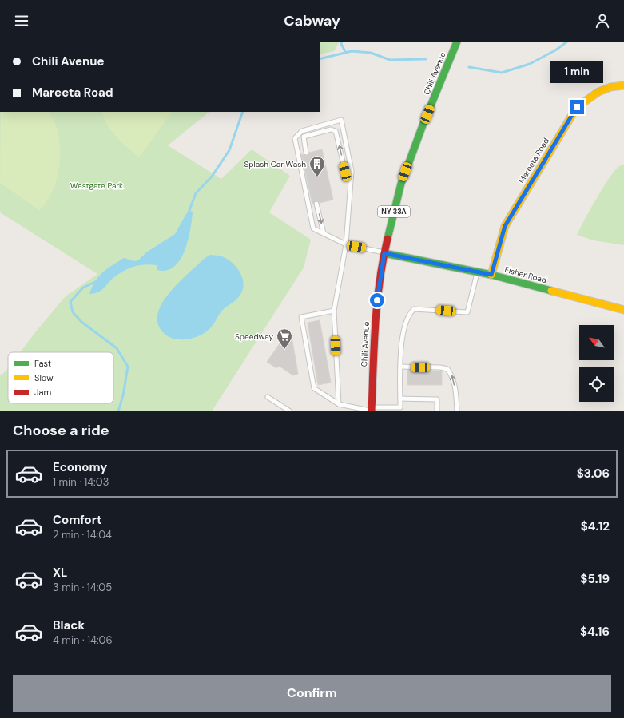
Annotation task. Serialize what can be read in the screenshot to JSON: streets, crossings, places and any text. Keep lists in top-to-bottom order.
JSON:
{
  "streets": {
    "street": [
      "Chili Avenue",
      "Mareeta Road",
      "NY 33A",
      "Fisher Road"
    ]
  },
  "crossings": [
    ["Chili Avenue", "Fisher Road"],
    ["Mareeta Road", "Fisher Road"]
  ],
  "parks": ["Westgate Park"],
  "places": {
    "building": ["Splash Car Wash"],
    "supermarket": ["Speedway"]
  },
  "legend": ["Fast", "Slow", "Jam"],
  "north": "top left",
  "page": {
    "header": "Cabway",
    "banner": ["Chili Avenue", "Mareeta Road"],
    "bubble": "1 min",
    "heading": "Choose a ride",
    "list": [
      {
        "name": "Economy",
        "note": "1 min · 14:03",
        "value": "$3.06"
      },
      {
        "name": "Comfort",
        "note": "2 min · 14:04",
        "value": "$4.12"
      },
      {
        "name": "XL",
        "note": "3 min · 14:05",
        "value": "$5.19"
      },
      {
        "name": "Black",
        "note": "4 min · 14:06",
        "value": "$4.16"
      }
    ],
    "buttons": "Confirm"
  }
}
